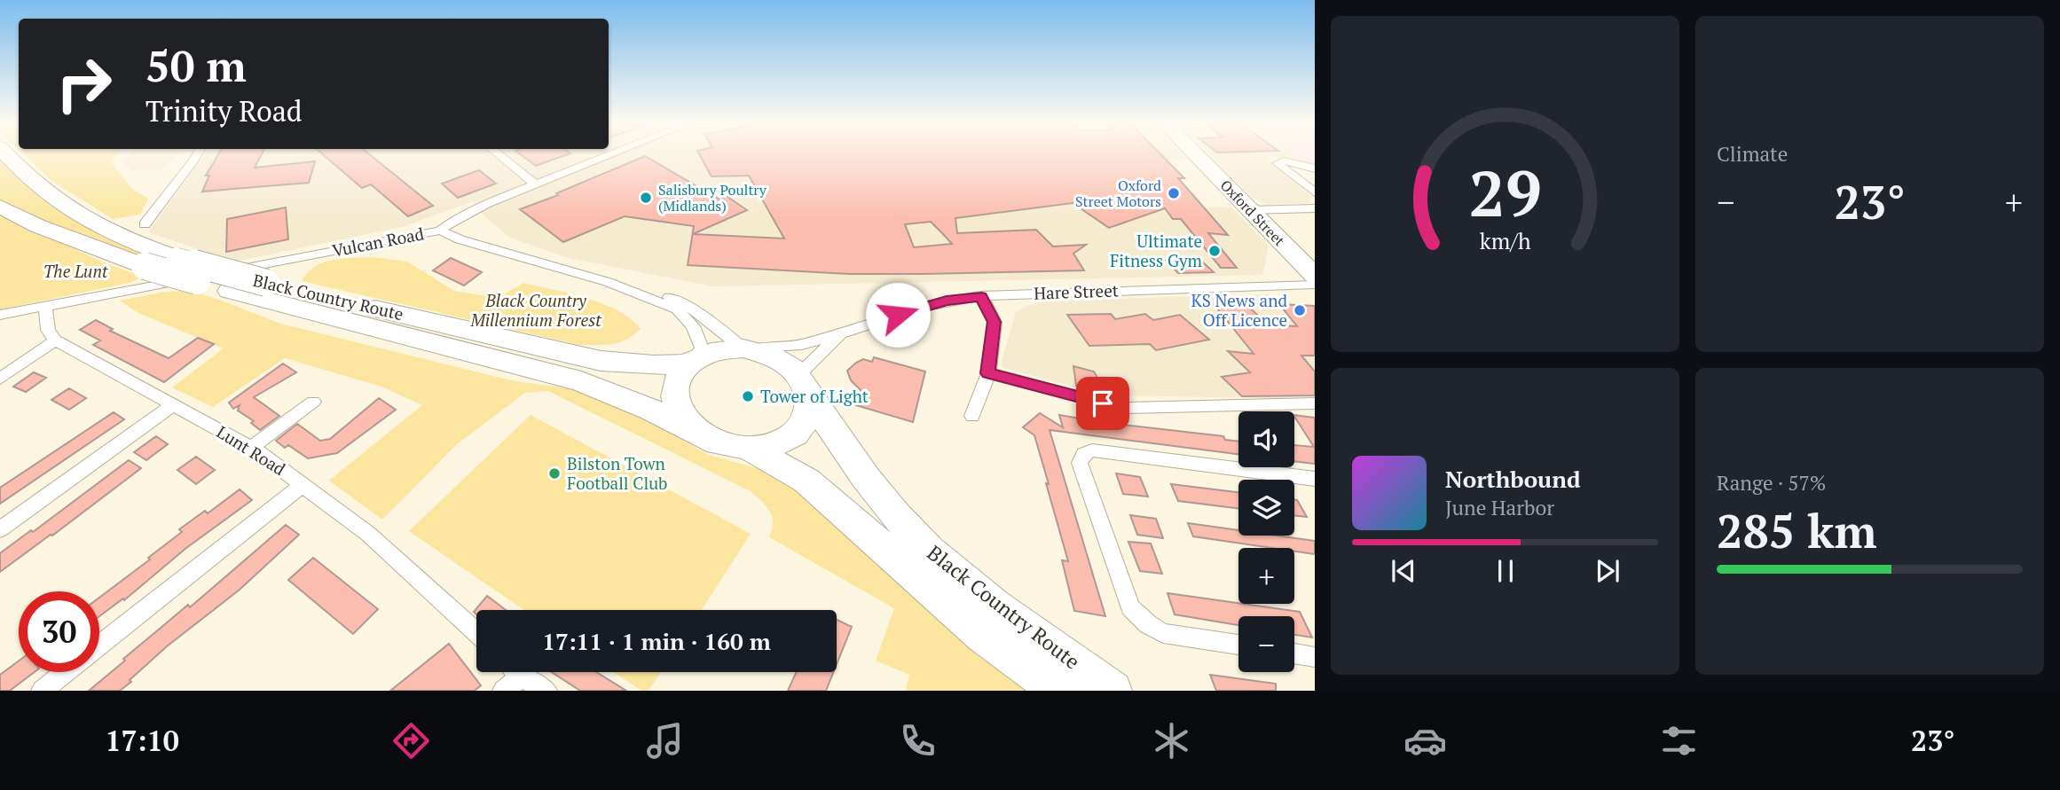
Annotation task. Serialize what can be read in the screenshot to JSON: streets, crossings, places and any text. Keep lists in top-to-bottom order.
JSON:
{
  "streets": {
    "highway": ["Oxford Street", "Black Country Route"],
    "street": ["Vulcan Road", "Hare Street", "Lunt Road"]
  },
  "crossings": [
    ["Hare Street", "Black Country Route"]
  ],
  "parks": ["The Lunt", "Black Country Millennium Forest"],
  "places": [
    "Oxford Street Motors",
    "Salisbury Poultry (Midlands)",
    "Ultimate Fitness Gym",
    "KS News and Off Licence",
    "Tower of Light",
    "Bilston Town Football Club"
  ],
  "page": {
    "tile": [
      "Climate",
      ["Range · 57%", "285 km"]
    ],
    "turn": ["50 m", "Trinity Road"],
    "heat": ["−", "23°", "+"],
    "map_buttons": ["+", "−"],
    "song": ["Northbound", "June Harbor"],
    "limit": "30",
    "trip": "17:11 · 1 min · 160 m",
    "tabs": ["17:10", "23°"],
    "gauge": ["29", "km/h"]
  }
}
